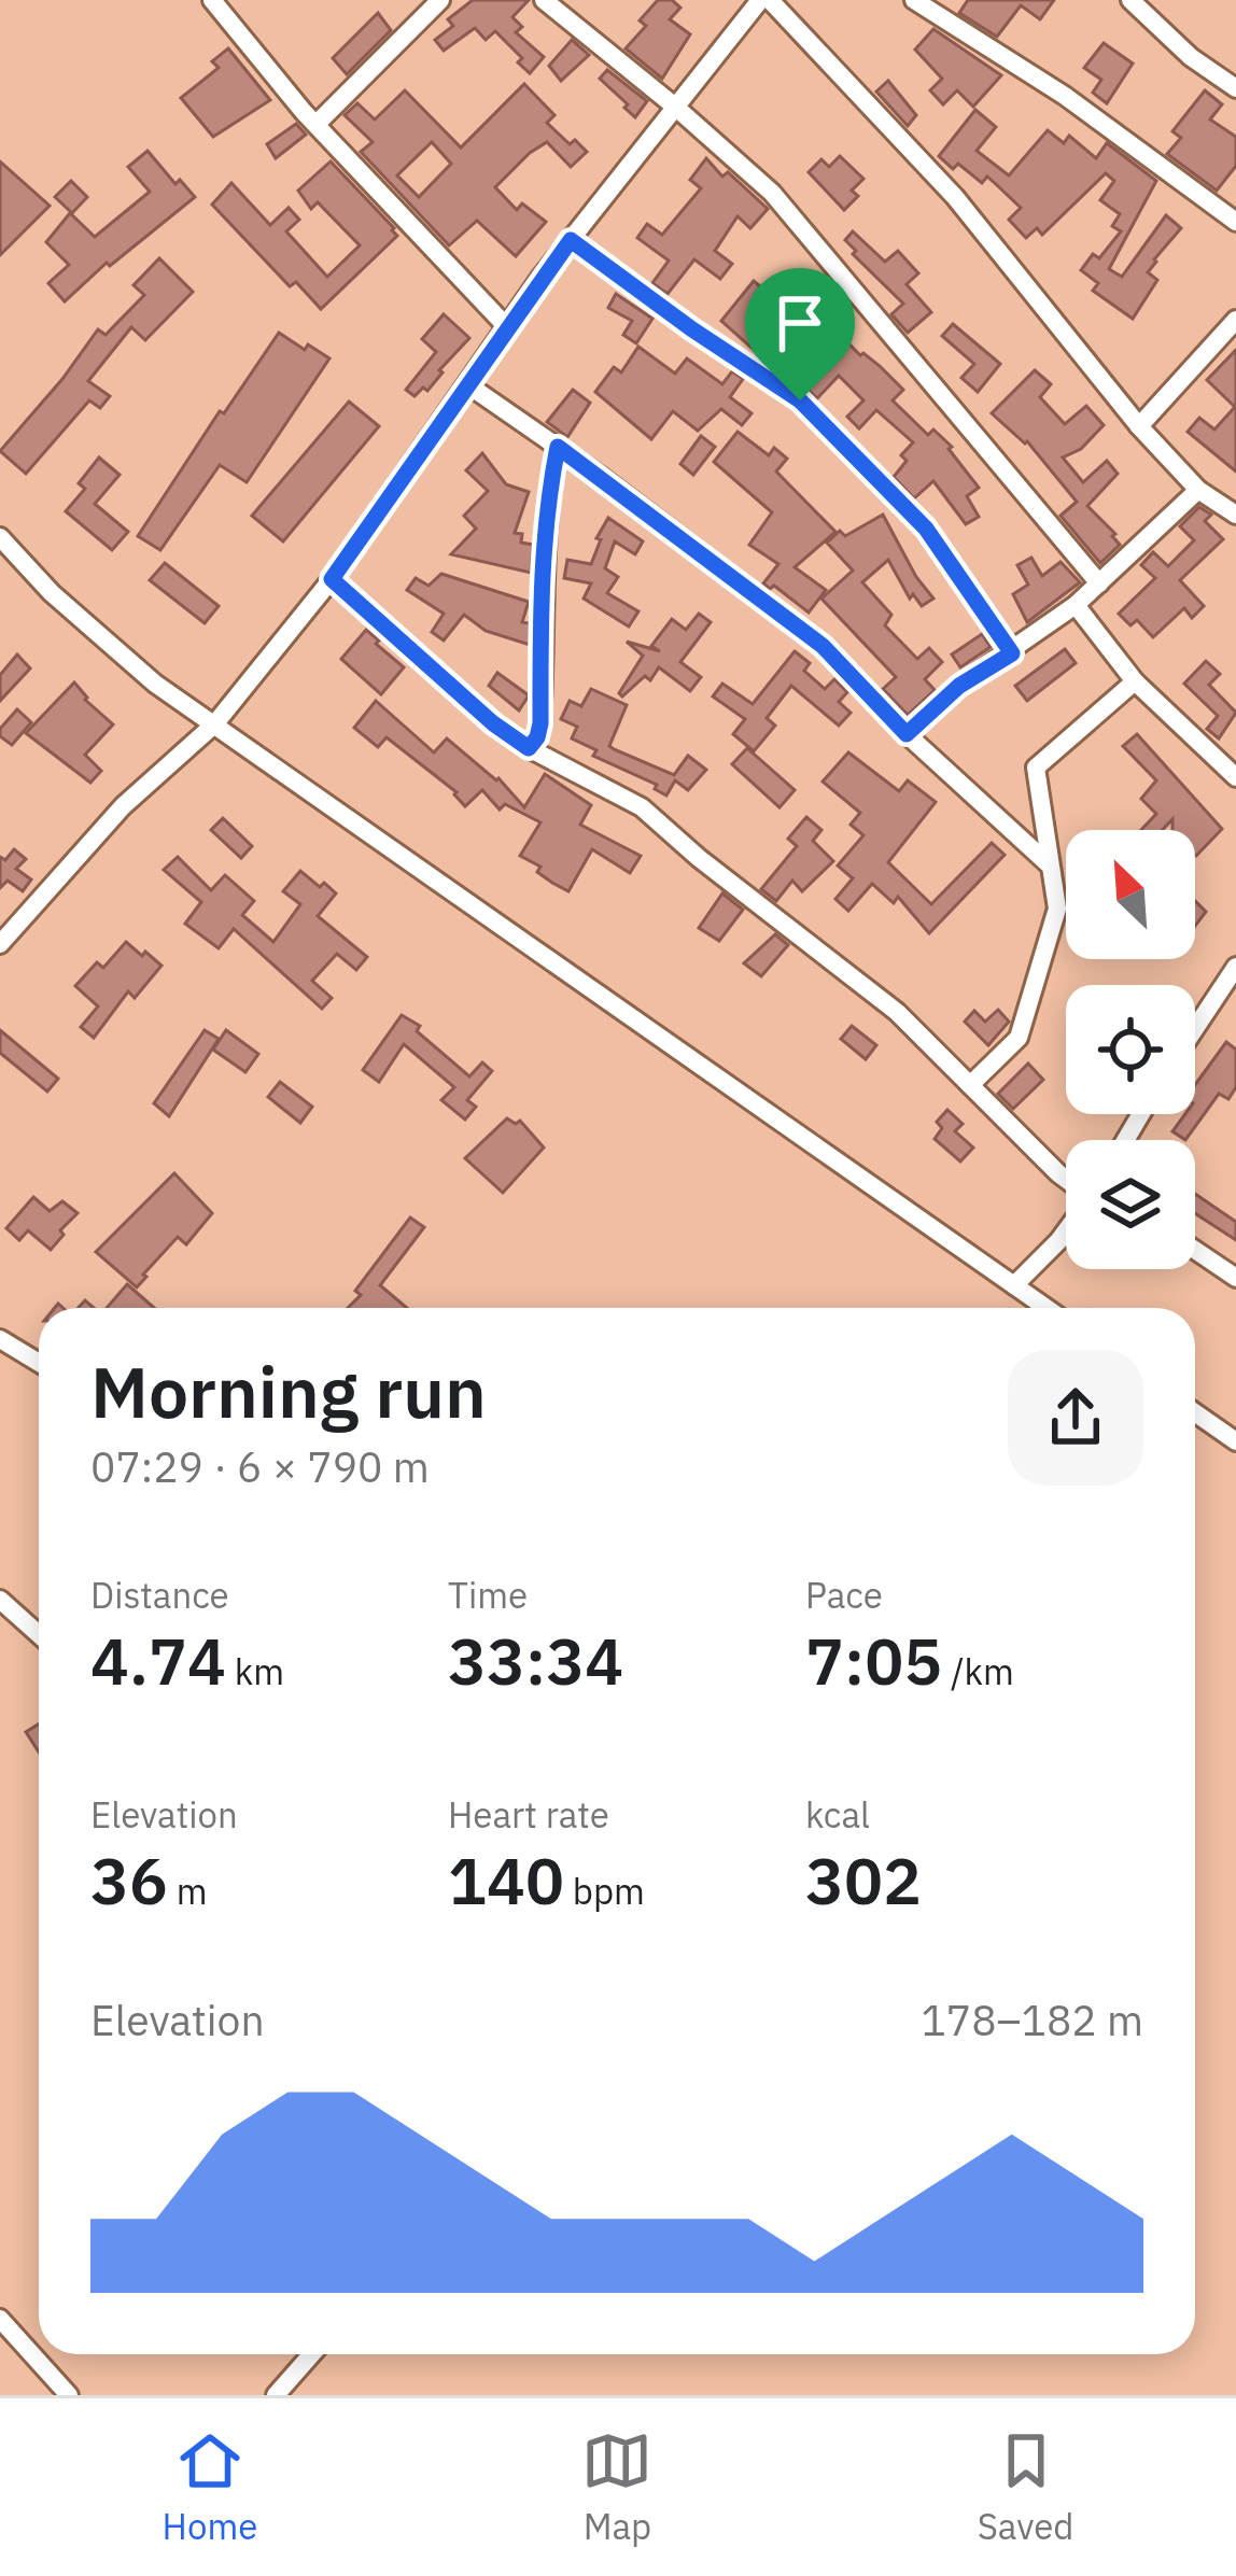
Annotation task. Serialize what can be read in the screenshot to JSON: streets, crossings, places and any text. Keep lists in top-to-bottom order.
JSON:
{
  "north": "top left",
  "page": {
    "heading": ["Morning run", "07:29 · 6 × 790 m"],
    "stats": [
      ["Distance", "4.74 km"],
      ["Time", "33:34"],
      ["Pace", "7:05 /km"],
      ["Elevation", "36 m"],
      ["Heart rate", "140 bpm"],
      ["kcal", "302"]
    ],
    "chart": ["Elevation", "178–182 m"],
    "tabs": ["Home", "Map", "Saved"]
  }
}
